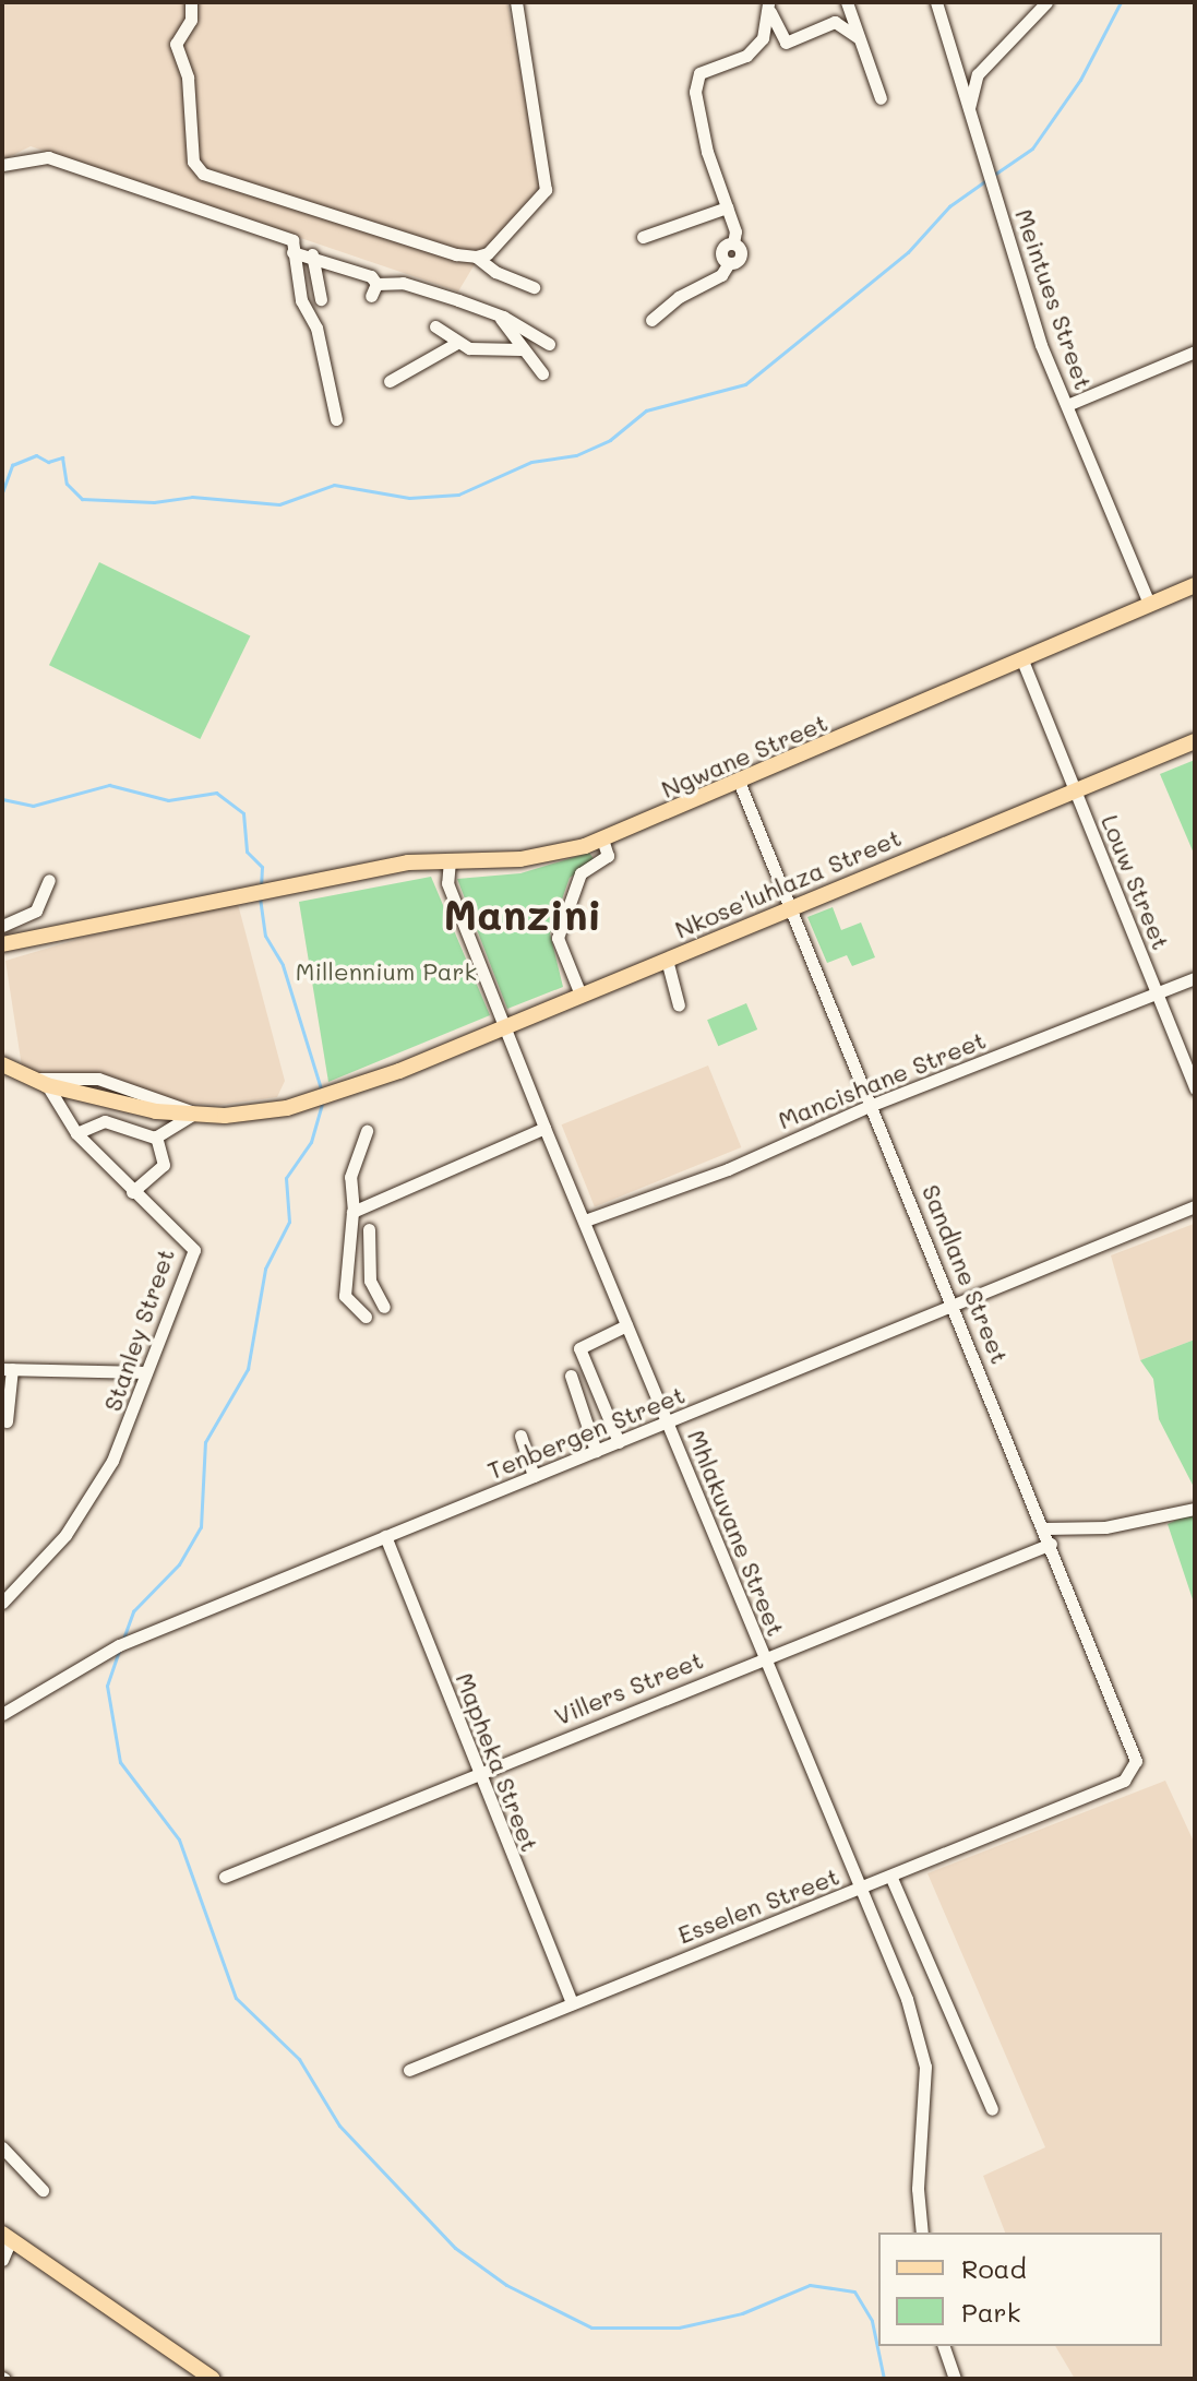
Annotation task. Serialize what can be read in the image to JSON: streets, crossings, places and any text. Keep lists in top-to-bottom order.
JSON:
{
  "streets": {
    "main road": ["Ngwane Street", "Nkose'luhlaza Street"],
    "street": [
      "Meintues Street",
      "Louw Street",
      "Mancishane Street",
      "Sandlane Street",
      "Stanley Street",
      "Tenbergen Street",
      "Mhlakuvane Street",
      "Villers Street",
      "Mapheka Street",
      "Esselen Street"
    ]
  },
  "crossings": [
    ["Meintues Street", "Ngwane Street"],
    ["Ngwane Street", "Louw Street"],
    ["Ngwane Street", "Sandlane Street"],
    ["Ngwane Street", "Mhlakuvane Street"],
    ["Louw Street", "Nkose'luhlaza Street"],
    ["Louw Street", "Mancishane Street"],
    ["Nkose'luhlaza Street", "Sandlane Street"],
    ["Nkose'luhlaza Street", "Stanley Street"],
    ["Nkose'luhlaza Street", "Mhlakuvane Street"],
    ["Mancishane Street", "Sandlane Street"],
    ["Mancishane Street", "Mhlakuvane Street"],
    ["Sandlane Street", "Tenbergen Street"],
    ["Sandlane Street", "Villers Street"],
    ["Sandlane Street", "Esselen Street"],
    ["Tenbergen Street", "Mhlakuvane Street"],
    ["Tenbergen Street", "Mapheka Street"],
    ["Mhlakuvane Street", "Villers Street"],
    ["Mhlakuvane Street", "Esselen Street"],
    ["Villers Street", "Mapheka Street"],
    ["Mapheka Street", "Esselen Street"]
  ],
  "districts": ["Manzini"],
  "parks": ["Millennium Park"],
  "legend": ["Road", "Park"]
}
